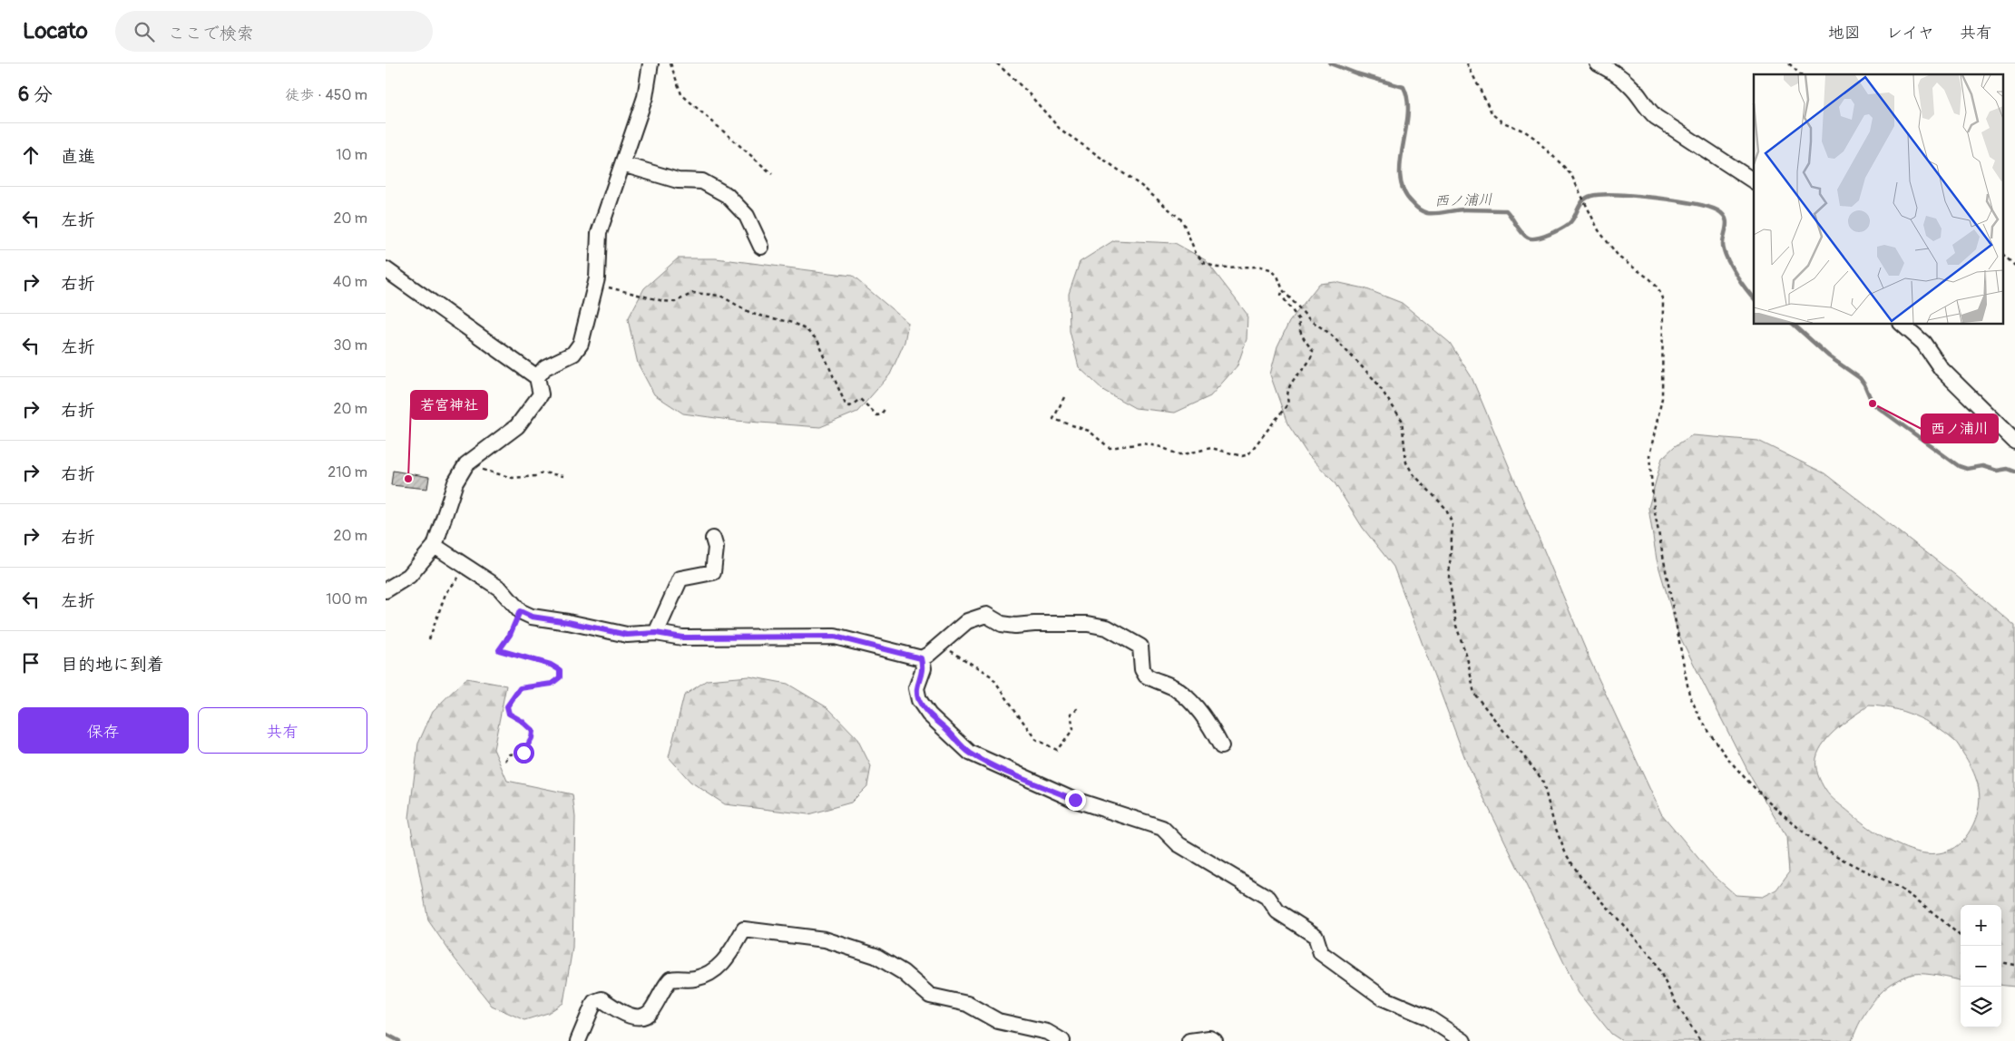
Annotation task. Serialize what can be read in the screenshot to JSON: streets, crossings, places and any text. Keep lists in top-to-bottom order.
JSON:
{
  "water": ["西ノ浦川"],
  "places": ["西ノ浦川", "若宮神社"],
  "page": {
    "header": "Locato",
    "search": "ここで検索",
    "nav": ["地図", "レイヤ", "共有"],
    "heading": ["6 分", "徒歩 · 450 m"],
    "list": [
      ["直進", "10 m"],
      ["左折", "20 m"],
      ["右折", "40 m"],
      ["左折", "30 m"],
      ["右折", "20 m"],
      ["右折", "210 m"],
      ["右折", "20 m"],
      ["左折", "100 m"],
      "目的地に到着"
    ],
    "buttons": ["保存", "共有"],
    "map_buttons": ["+", "−"]
  }
}
